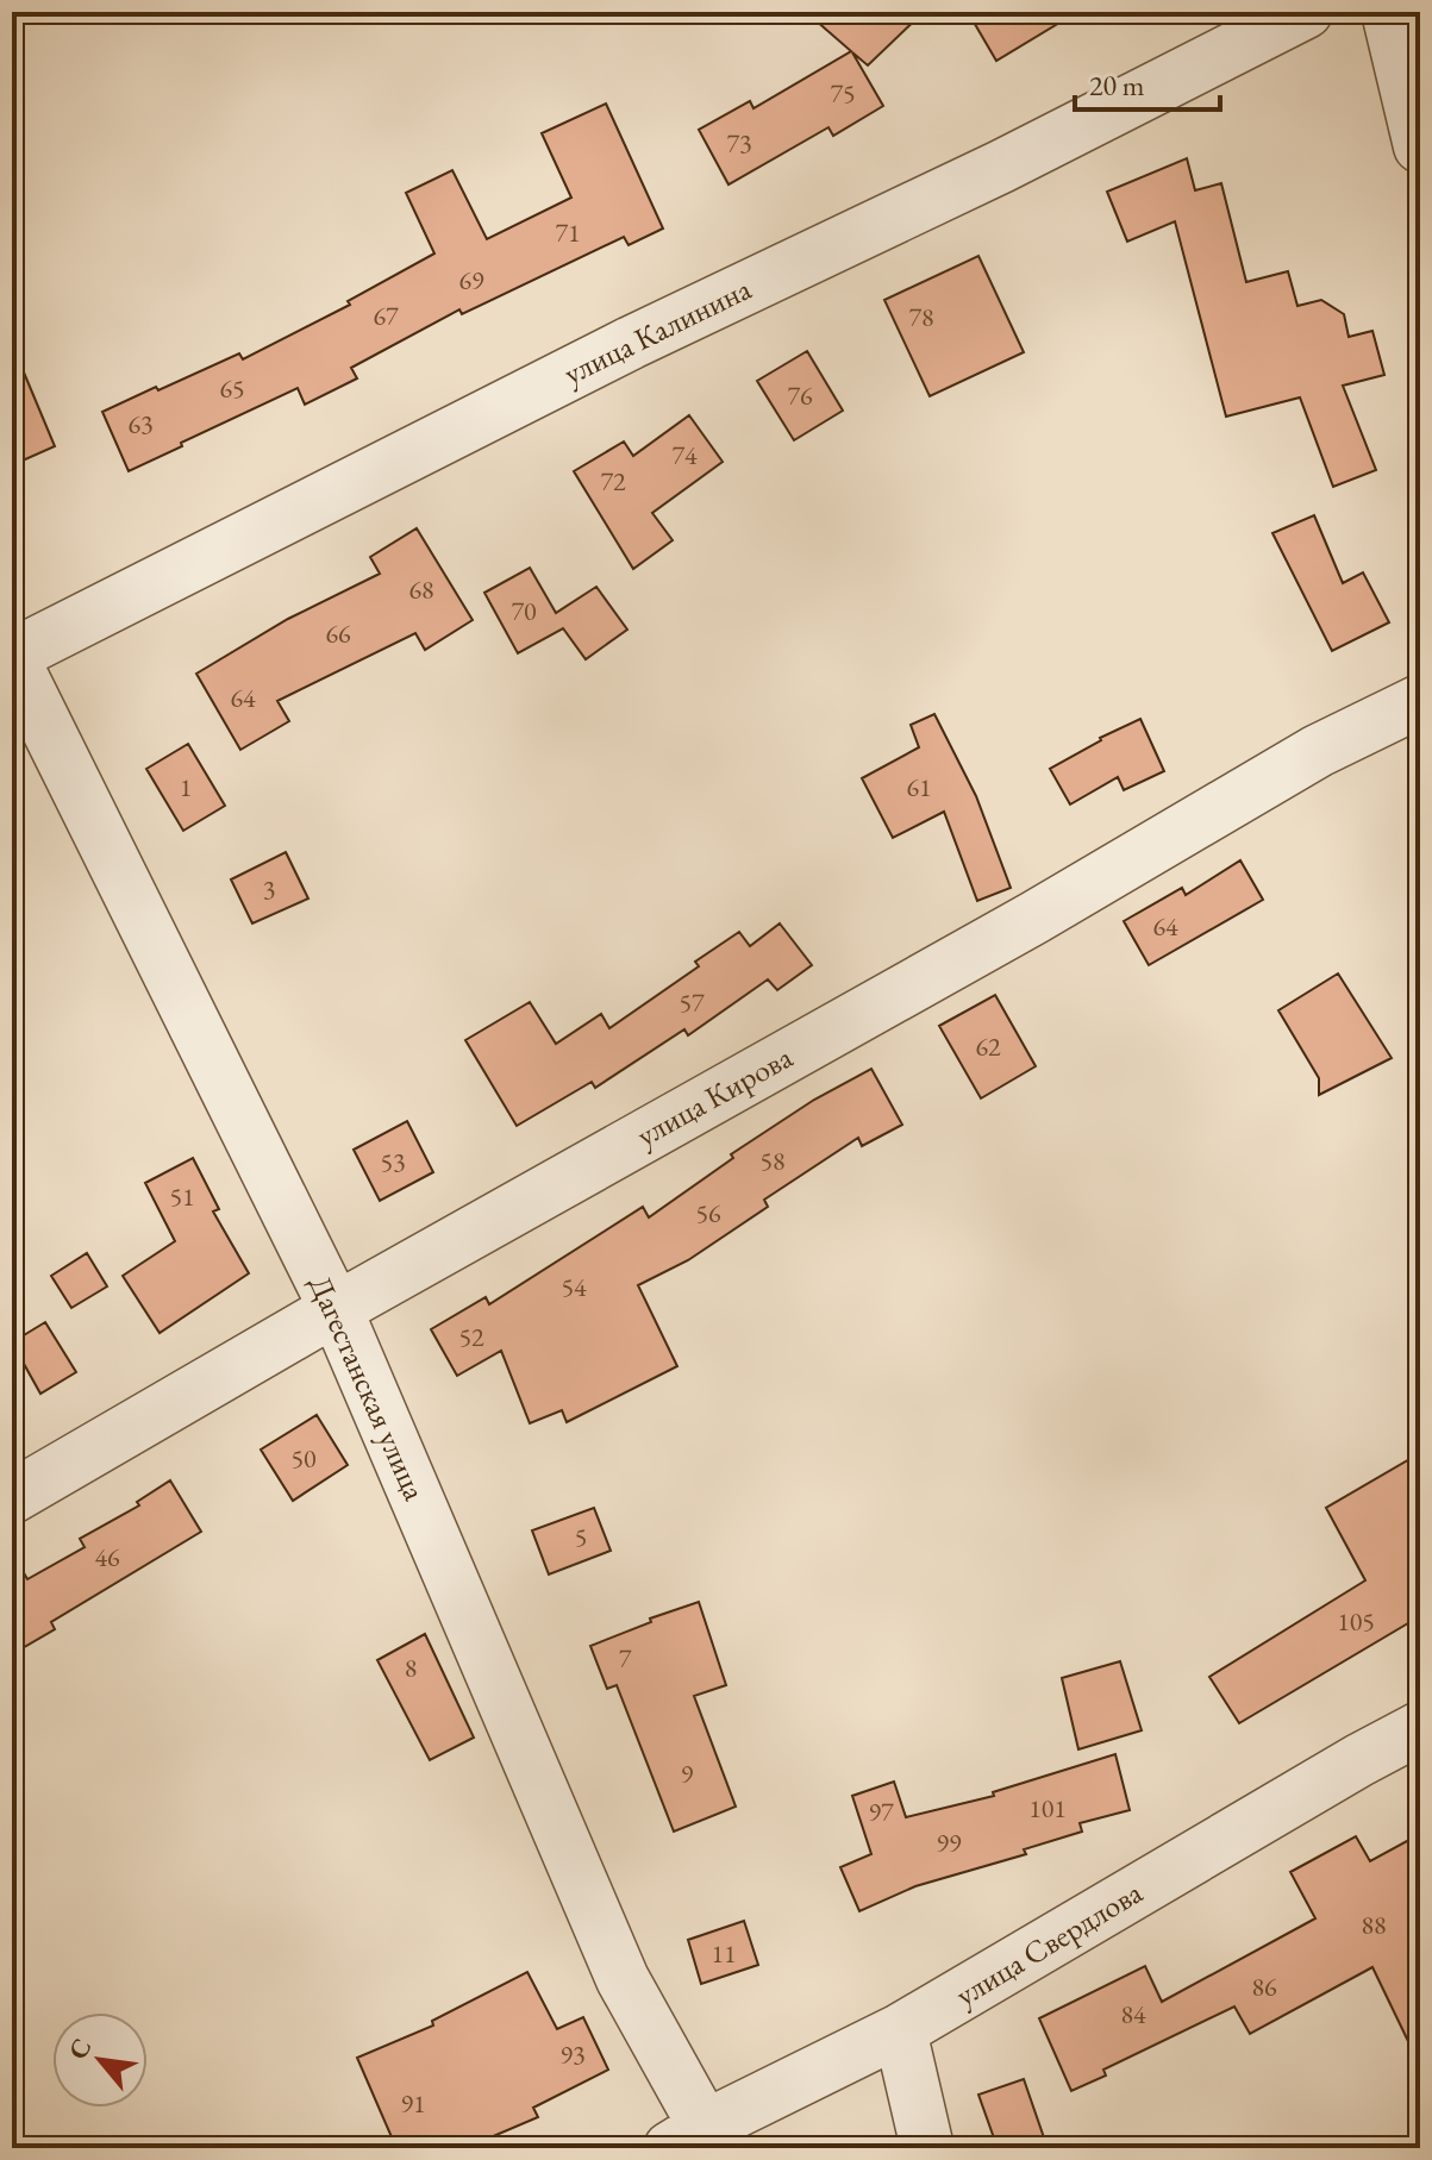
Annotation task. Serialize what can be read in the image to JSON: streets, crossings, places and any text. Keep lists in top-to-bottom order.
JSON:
{
  "streets": {
    "street": [
      "улица Калинина",
      "улица Кирова",
      "Дагестанская улица",
      "улица Свердлова"
    ]
  },
  "crossings": [
    ["улица Калинина", "Дагестанская улица"],
    ["улица Кирова", "Дагестанская улица"],
    ["Дагестанская улица", "улица Свердлова"]
  ],
  "house_numbers": [
    "75",
    "73",
    "71",
    "69",
    "67",
    "78",
    "65",
    "76",
    "63",
    "74",
    "72",
    "68",
    "70",
    "66",
    "64",
    "1",
    "61",
    "3",
    "64",
    "57",
    "62",
    "58",
    "53",
    "51",
    "56",
    "54",
    "52",
    "50",
    "5",
    "46",
    "105",
    "7",
    "8",
    "9",
    "101",
    "97",
    "99",
    "88",
    "11",
    "86",
    "84",
    "93",
    "91"
  ],
  "scale_bar": "20 m",
  "north": "top left"
}
